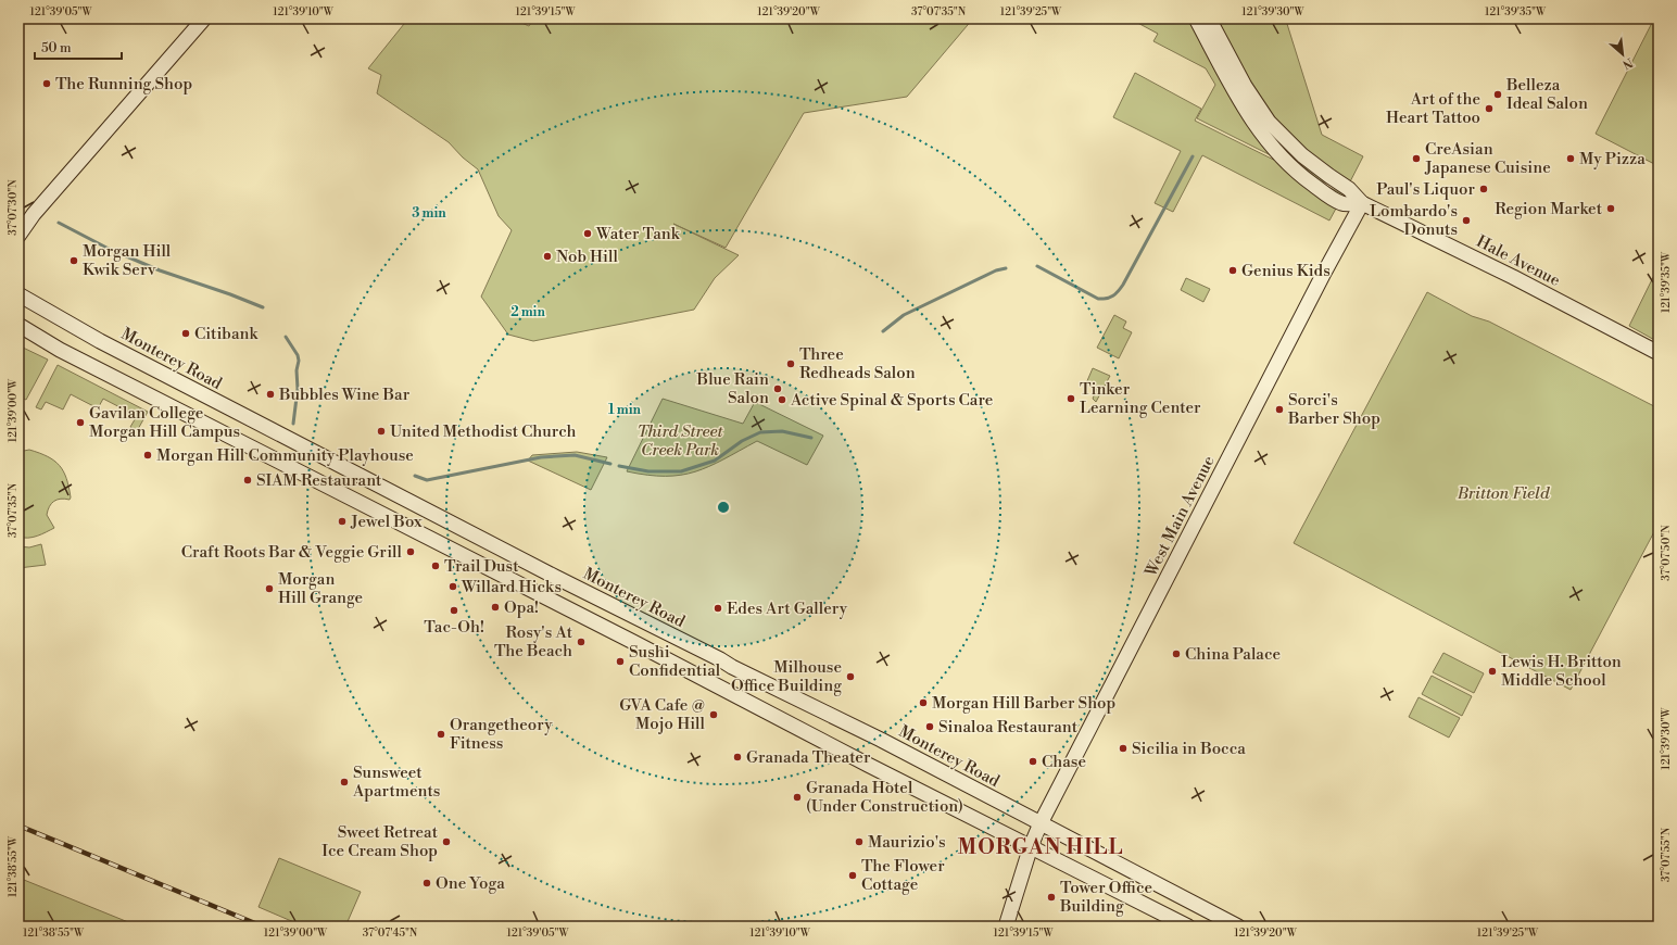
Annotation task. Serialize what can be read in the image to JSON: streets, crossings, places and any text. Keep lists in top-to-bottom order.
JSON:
{
  "streets": {
    "main road": ["Hale Avenue", "Monterey Road", "West Main Avenue"]
  },
  "crossings": [
    ["Hale Avenue", "West Main Avenue"],
    ["Monterey Road", "West Main Avenue"]
  ],
  "districts": ["MORGAN HILL"],
  "parks": ["Third Street Creek Park", "Britton Field"],
  "places": [
    "The Running Shop",
    "Belleza Ideal Salon",
    "Art of the Heart Tattoo",
    "CreAsian Japanese Cuisine",
    "My Pizza",
    "Paul's Liquor",
    "Region Market",
    "Lombardo's Donuts",
    "Water Tank",
    "Nob Hill",
    "Morgan Hill Kwik Serv",
    "Genius Kids",
    "Citibank",
    "Three Redheads Salon",
    "Blue Rain Salon",
    "Bubbles Wine Bar",
    "Tinker Learning Center",
    "Active Spinal & Sports Care",
    "Sorci's Barber Shop",
    "Gavilan College Morgan Hill Campus",
    "United Methodist Church",
    "Morgan Hill Community Playhouse",
    "SIAM Restaurant",
    "Jewel Box",
    "Craft Roots Bar & Veggie Grill",
    "Trail Dust",
    "Willard Hicks",
    "Morgan Hill Grange",
    "Opa!",
    "Edes Art Gallery",
    "Tac-Oh!",
    "Rosy's At The Beach",
    "China Palace",
    "Sushi Confidential",
    "Lewis H. Britton Middle School",
    "Milhouse Office Building",
    "Morgan Hill Barber Shop",
    "GVA Cafe @ Mojo Hill",
    "Sinaloa Restaurant",
    "Orangetheory Fitness",
    "Sicilia in Bocca",
    "Granada Theater",
    "Chase",
    "Sunsweet Apartments",
    "Granada Hotel (Under Construction)",
    "Sweet Retreat Ice Cream Shop",
    "Maurizio's",
    "The Flower Cottage",
    "One Yoga",
    "Tower Office Building"
  ],
  "scale_bar": "50 m",
  "north": "bottom right",
  "coordinates": [
    "121°39'05\"W",
    "121°39'10\"W",
    "121°39'15\"W",
    "121°39'20\"W",
    "37°07'35\"N",
    "121°39'25\"W",
    "121°39'30\"W",
    "121°39'35\"W",
    "37°07'30\"N",
    "121°39'00\"W",
    "37°07'50\"N",
    "37°07'55\"N",
    "121°38'55\"W",
    "37°07'45\"N"
  ],
  "rings": ["3 min", "2 min", "1 min"]
}
